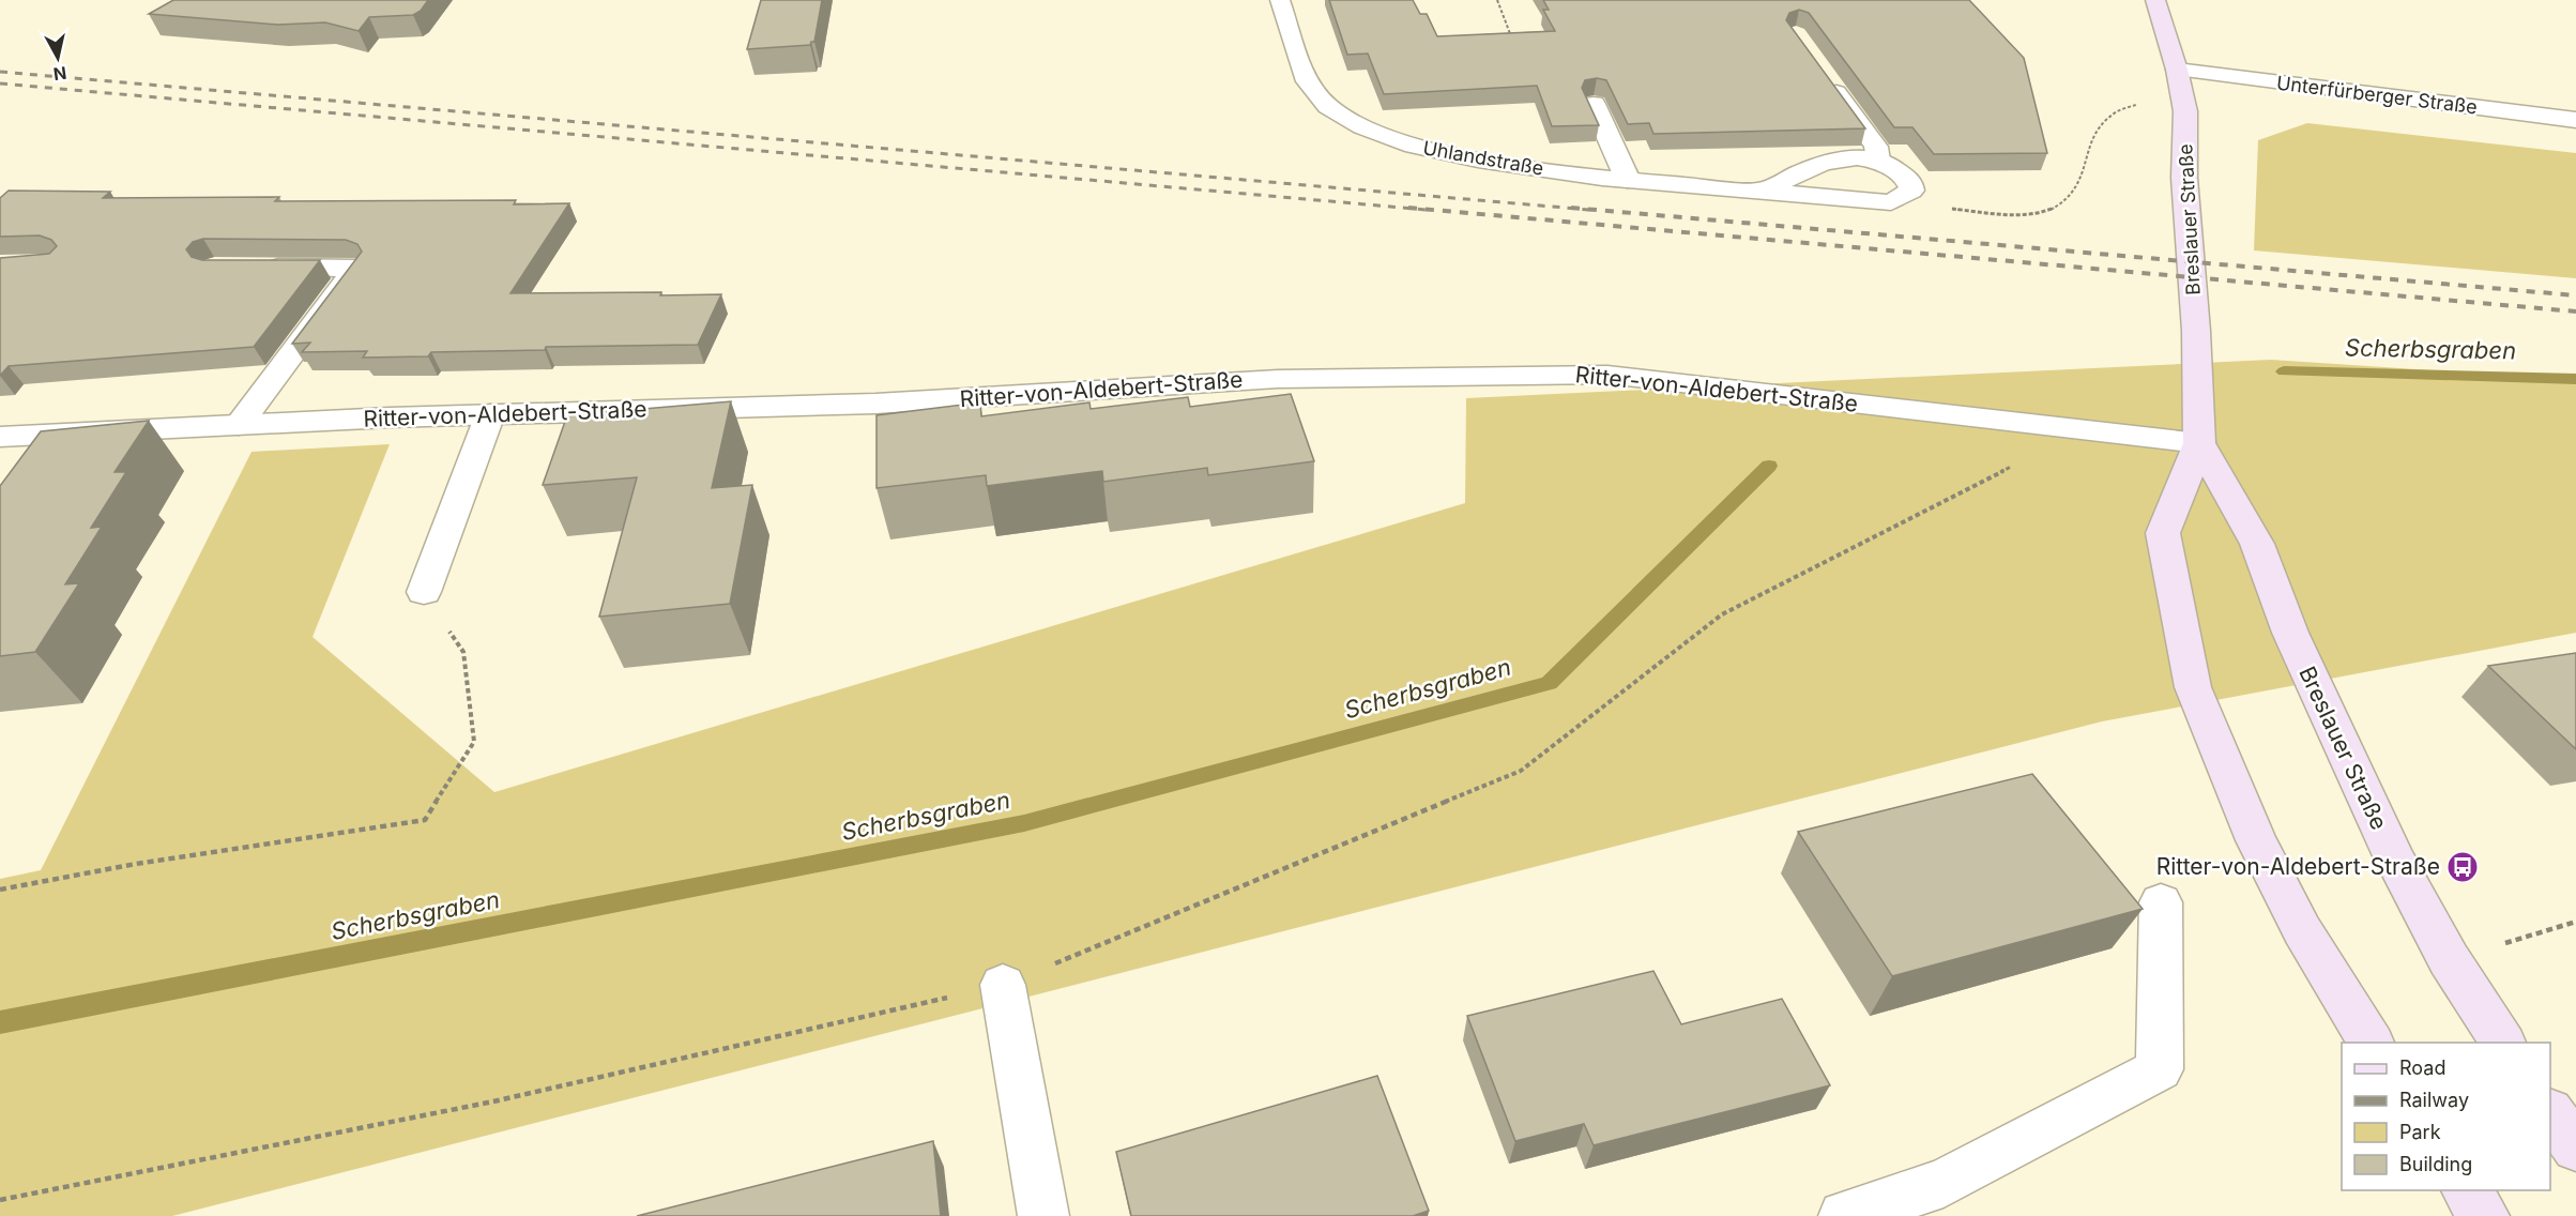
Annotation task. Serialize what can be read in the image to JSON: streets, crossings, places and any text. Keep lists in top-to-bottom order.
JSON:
{
  "streets": {
    "main road": ["Breslauer Straße"],
    "street": ["Unterfürberger Straße", "Uhlandstraße", "Ritter-von-Aldebert-Straße"]
  },
  "crossings": [
    ["Unterfürberger Straße", "Breslauer Straße"],
    ["Breslauer Straße", "Ritter-von-Aldebert-Straße"]
  ],
  "water": ["Scherbsgraben"],
  "places": {
    "bus stop": ["Ritter-von-Aldebert-Straße"]
  },
  "legend": [
    "Road",
    "Railway",
    "Park",
    "Building"
  ],
  "north": "bottom"
}
